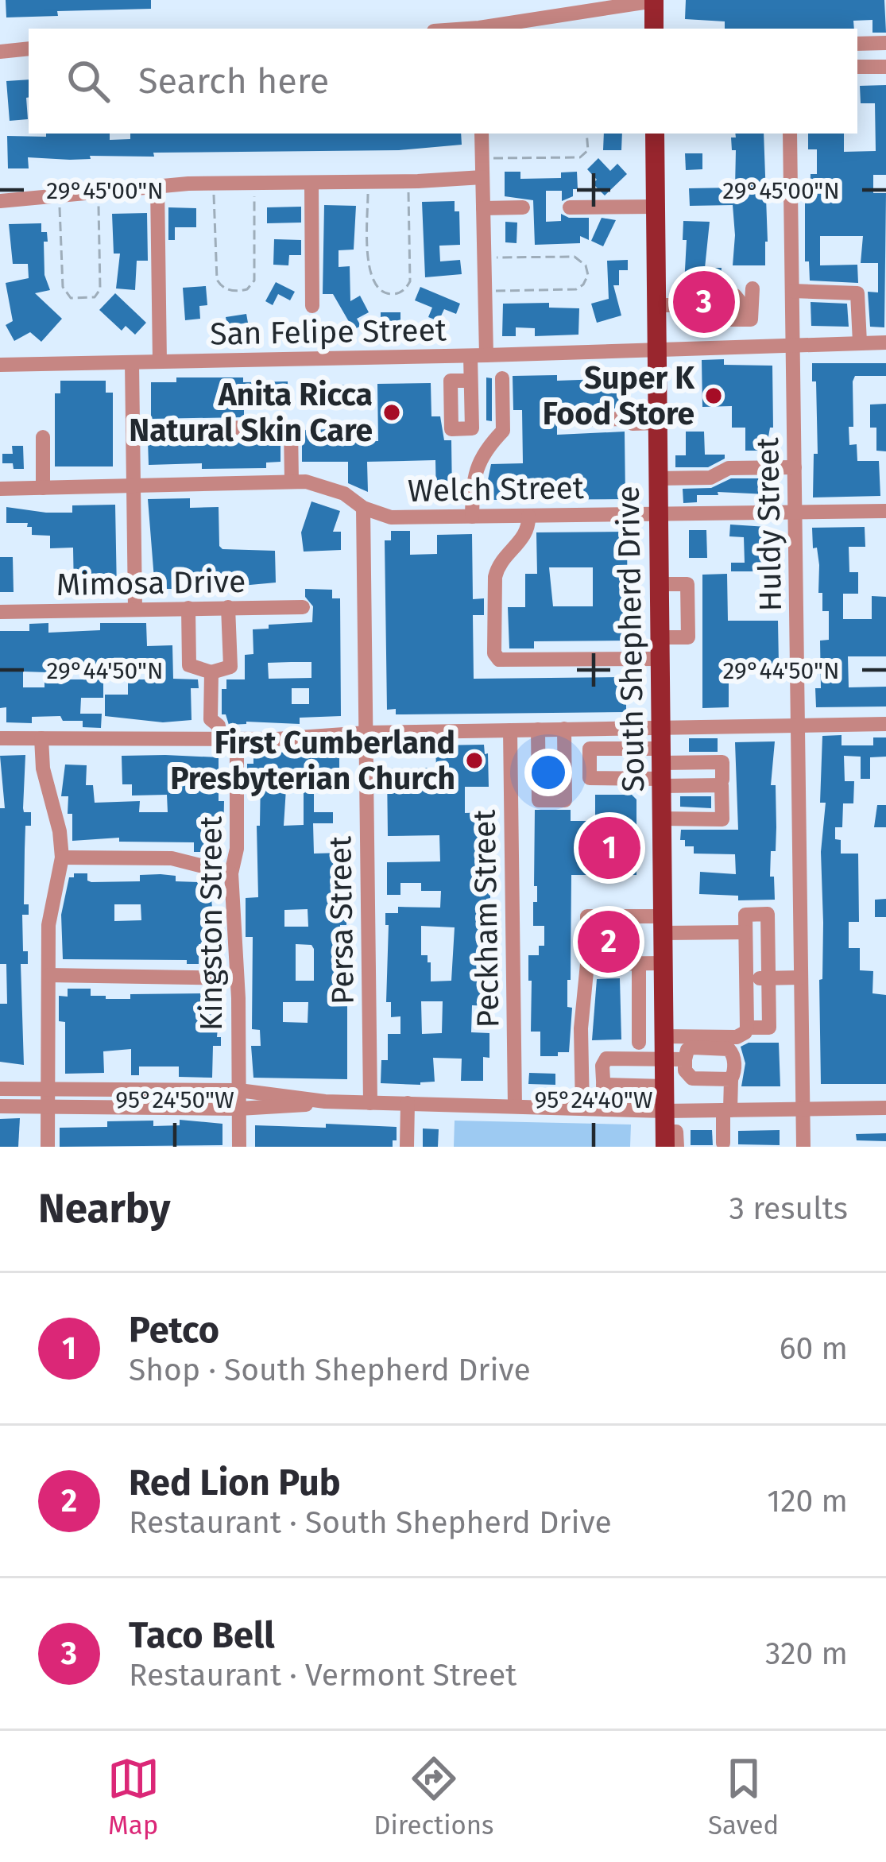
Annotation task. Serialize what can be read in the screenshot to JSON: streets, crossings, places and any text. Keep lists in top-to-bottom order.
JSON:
{
  "streets": {
    "main road": ["South Shepherd Drive"],
    "street": [
      "San Felipe Street",
      "Welch Street",
      "Huldy Street",
      "Mimosa Drive",
      "Peckham Street",
      "Persa Street",
      "Kingston Street"
    ]
  },
  "crossings": [
    ["San Felipe Street", "Huldy Street"],
    ["San Felipe Street", "South Shepherd Drive"],
    ["Welch Street", "Huldy Street"],
    ["Welch Street", "South Shepherd Drive"],
    ["Welch Street", "Persa Street"]
  ],
  "places": ["Super K Food Store", "Anita Ricca Natural Skin Care", "First Cumberland Presbyterian Church"],
  "page": {
    "search": "Search here",
    "pins": ["3", "1", "2"],
    "heading": ["Nearby", "3 results"],
    "list": [
      {
        "mark": "1",
        "name": "Petco",
        "note": "Shop · South Shepherd Drive",
        "value": "60 m"
      },
      {
        "mark": "2",
        "name": "Red Lion Pub",
        "note": "Restaurant · South Shepherd Drive",
        "value": "120 m"
      },
      {
        "mark": "3",
        "name": "Taco Bell",
        "note": "Restaurant · Vermont Street",
        "value": "320 m"
      }
    ],
    "nav": ["Map", "Directions", "Saved"]
  },
  "coordinates": [
    "29°45'00\"N",
    "29°44'50\"N",
    "95°24'50\"W",
    "95°24'40\"W"
  ]
}
